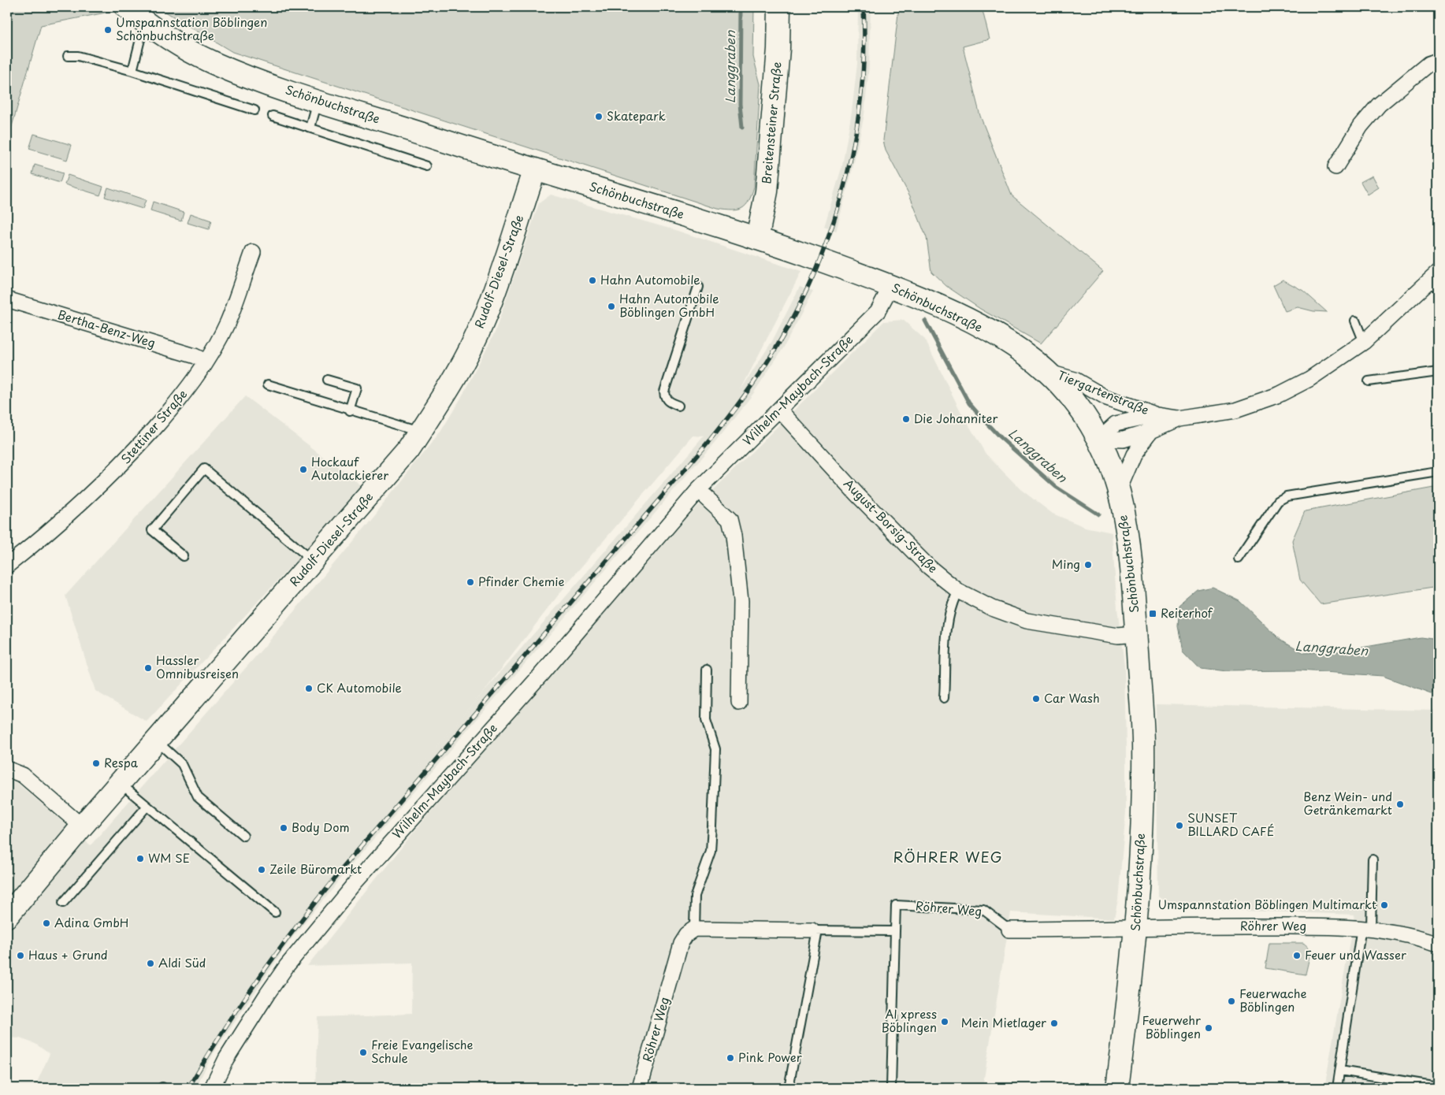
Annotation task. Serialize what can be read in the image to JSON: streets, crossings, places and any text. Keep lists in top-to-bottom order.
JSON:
{
  "streets": {
    "street": [
      "Schönbuchstraße",
      "Breitensteiner Straße",
      "Rudolf-Diesel-Straße",
      "Bertha-Benz-Weg",
      "Wilhelm-Maybach-Straße",
      "Tiergartenstraße",
      "Stettiner Straße",
      "August-Borsig-Straße",
      "Röhrer Weg"
    ]
  },
  "crossings": [
    ["Schönbuchstraße", "Breitensteiner Straße"],
    ["Schönbuchstraße", "Rudolf-Diesel-Straße"],
    ["Schönbuchstraße", "Wilhelm-Maybach-Straße"],
    ["Schönbuchstraße", "Tiergartenstraße"],
    ["Schönbuchstraße", "August-Borsig-Straße"],
    ["Schönbuchstraße", "Röhrer Weg"],
    ["Bertha-Benz-Weg", "Stettiner Straße"],
    ["Wilhelm-Maybach-Straße", "August-Borsig-Straße"]
  ],
  "districts": ["RÖHRER WEG"],
  "water": ["Langgraben"],
  "places": {
    "other": [
      "Umspannstation Böblingen Schönbuchstraße",
      "Skatepark",
      "Hahn Automobile",
      "Hahn Automobile Böblingen GmbH",
      "Die Johanniter",
      "Hockauf Autolackierer",
      "Ming",
      "Pfinder Chemie",
      "Hassler Omnibusreisen",
      "CK Automobile",
      "Car Wash",
      "Respa",
      "Benz Wein- und Getränkemarkt",
      "SUNSET BILLARD CAFÉ",
      "Body Dom",
      "WM SE",
      "Zeile Büromarkt",
      "Umspannstation Böblingen Multimarkt",
      "Adina GmbH",
      "Haus + Grund",
      "Feuer und Wasser",
      "Aldi Süd",
      "Feuerwache Böblingen",
      "AI xpress Böblingen",
      "Mein Mietlager",
      "Feuerwehr Böblingen",
      "Freie Evangelische Schule",
      "Pink Power"
    ],
    "transit": ["Reiterhof"]
  }
}
